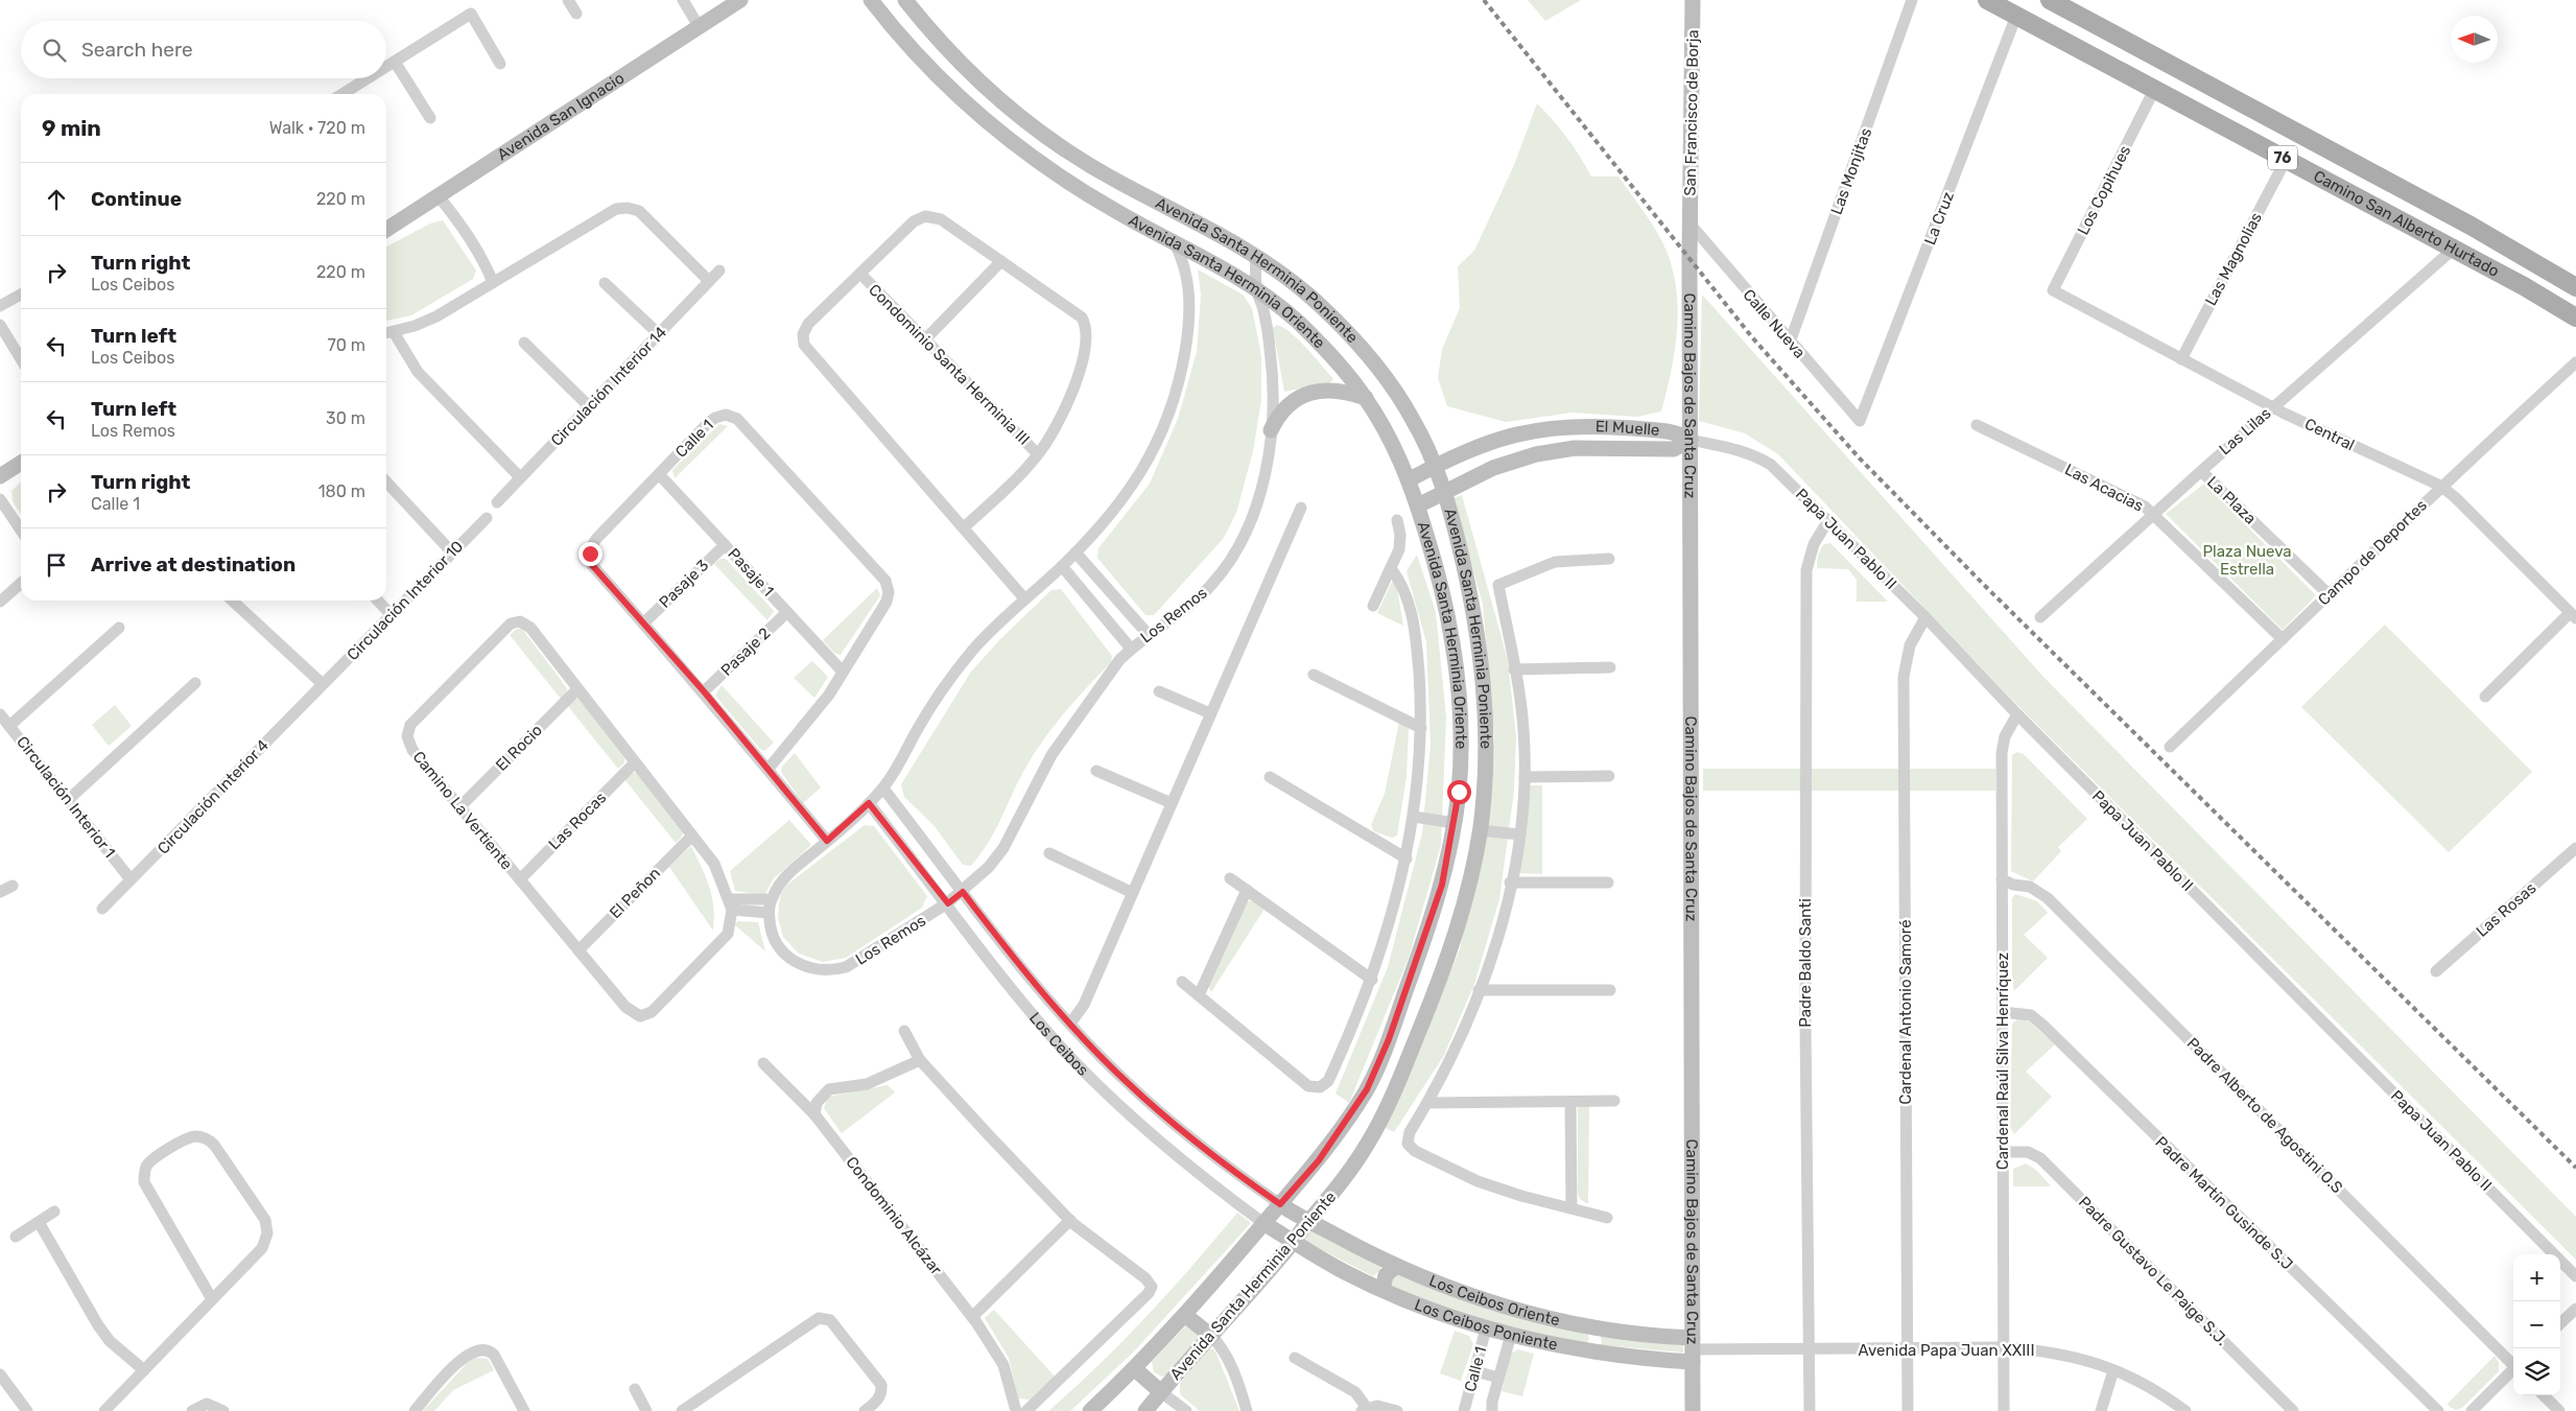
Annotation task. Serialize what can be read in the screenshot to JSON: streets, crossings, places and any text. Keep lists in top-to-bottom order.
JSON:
{
  "streets": {
    "main road": ["76", "Camino San Alberto Hurtado"],
    "street": [
      "San Francisco de Borja",
      "Avenida San Ignacio",
      "Las Monjitas",
      "Los Copihues",
      "La Cruz",
      "Las Magnolias",
      "Avenida Santa Herminia Poniente",
      "Avenida Santa Herminia Oriente",
      "Calle Nueva",
      "Condominio Santa Herminia III",
      "Circulación Interior 14",
      "Camino Bajos de Santa Cruz",
      "El Muelle",
      "Las Lilas",
      "Central",
      "Calle 1",
      "Las Acacias",
      "La Plaza",
      "Papa Juan Pablo II",
      "Campo de Deportes",
      "Pasaje 1",
      "Pasaje 3",
      "Circulación Interior 10",
      "Los Remos",
      "Pasaje 2",
      "El Rocio",
      "Circulación Interior 1",
      "Circulación Interior 4",
      "Camino La Vertiente",
      "Las Rocas",
      "El Peñon",
      "Las Rosas",
      "Padre Baldo Santi",
      "Cardenal Antonio Samoré",
      "Los Ceibos",
      "Cardenal Raúl Silva Henríquez",
      "Padre Alberto de Agostini O.S",
      "Padre Martín Gusinde S.J",
      "Condominio Alcázar",
      "Padre Gustavo Le Paige S.J.",
      "Los Ceibos Oriente",
      "Los Ceibos Poniente",
      "Avenida Papa Juan XXIII"
    ]
  },
  "crossings": [
    ["San Francisco de Borja", "Calle Nueva"],
    ["San Francisco de Borja", "Camino Bajos de Santa Cruz"],
    ["Las Monjitas", "Calle Nueva"],
    ["Los Copihues", "Camino San Alberto Hurtado"],
    ["Los Copihues", "Central"],
    ["La Cruz", "Camino San Alberto Hurtado"],
    ["La Cruz", "Calle Nueva"],
    ["Camino San Alberto Hurtado", "Las Magnolias"],
    ["Camino San Alberto Hurtado", "Las Lilas"],
    ["Las Magnolias", "Central"],
    ["Avenida Santa Herminia Poniente", "El Muelle"],
    ["Avenida Santa Herminia Poniente", "Los Remos"],
    ["Avenida Santa Herminia Poniente", "Los Ceibos"],
    ["Avenida Santa Herminia Poniente", "Los Ceibos Oriente"],
    ["Avenida Santa Herminia Poniente", "Los Ceibos Poniente"],
    ["Avenida Santa Herminia Oriente", "El Muelle"],
    ["Avenida Santa Herminia Oriente", "Los Remos"],
    ["Avenida Santa Herminia Oriente", "Los Ceibos"],
    ["Calle Nueva", "Camino Bajos de Santa Cruz"],
    ["Camino Bajos de Santa Cruz", "El Muelle"],
    ["Camino Bajos de Santa Cruz", "Papa Juan Pablo II"],
    ["Camino Bajos de Santa Cruz", "Los Ceibos Oriente"],
    ["Camino Bajos de Santa Cruz", "Los Ceibos Poniente"],
    ["Camino Bajos de Santa Cruz", "Avenida Papa Juan XXIII"],
    ["El Muelle", "Papa Juan Pablo II"],
    ["Las Lilas", "Central"],
    ["Las Lilas", "Las Acacias"],
    ["Las Lilas", "La Plaza"],
    ["Central", "Campo de Deportes"],
    ["Calle 1", "Pasaje 1"],
    ["Calle 1", "Pasaje 3"],
    ["Calle 1", "Los Remos"],
    ["Calle 1", "Pasaje 2"],
    ["Calle 1", "Los Ceibos Poniente"],
    ["Las Acacias", "Campo de Deportes"],
    ["La Plaza", "Campo de Deportes"],
    ["Papa Juan Pablo II", "Padre Baldo Santi"],
    ["Papa Juan Pablo II", "Cardenal Antonio Samoré"],
    ["Papa Juan Pablo II", "Cardenal Raúl Silva Henríquez"],
    ["Pasaje 1", "Pasaje 3"],
    ["Pasaje 1", "Pasaje 2"],
    ["Circulación Interior 10", "Circulación Interior 4"],
    ["Los Remos", "Los Ceibos"],
    ["El Rocio", "Camino La Vertiente"],
    ["Circulación Interior 1", "Circulación Interior 4"],
    ["Camino La Vertiente", "Las Rocas"],
    ["Camino La Vertiente", "El Peñon"],
    ["Padre Baldo Santi", "Avenida Papa Juan XXIII"],
    ["Cardenal Antonio Samoré", "Avenida Papa Juan XXIII"],
    ["Los Ceibos", "Los Ceibos Oriente"],
    ["Los Ceibos", "Los Ceibos Poniente"],
    ["Cardenal Raúl Silva Henríquez", "Padre Alberto de Agostini O.S"],
    ["Cardenal Raúl Silva Henríquez", "Padre Martín Gusinde S.J"],
    ["Cardenal Raúl Silva Henríquez", "Padre Gustavo Le Paige S.J."],
    ["Cardenal Raúl Silva Henríquez", "Avenida Papa Juan XXIII"],
    ["Los Ceibos Oriente", "Los Ceibos Poniente"],
    ["Los Ceibos Oriente", "Avenida Papa Juan XXIII"],
    ["Los Ceibos Poniente", "Avenida Papa Juan XXIII"]
  ],
  "parks": ["Plaza Nueva Estrella"],
  "north": "left",
  "page": {
    "search": "Search here",
    "heading": ["9 min", "Walk · 720 m"],
    "list": [
      ["Continue", "220 m"],
      ["Turn right", "Los Ceibos", "220 m"],
      ["Turn left", "Los Ceibos", "70 m"],
      ["Turn left", "Los Remos", "30 m"],
      ["Turn right", "Calle 1", "180 m"],
      "Arrive at destination"
    ],
    "map_buttons": ["+", "−"]
  }
}
